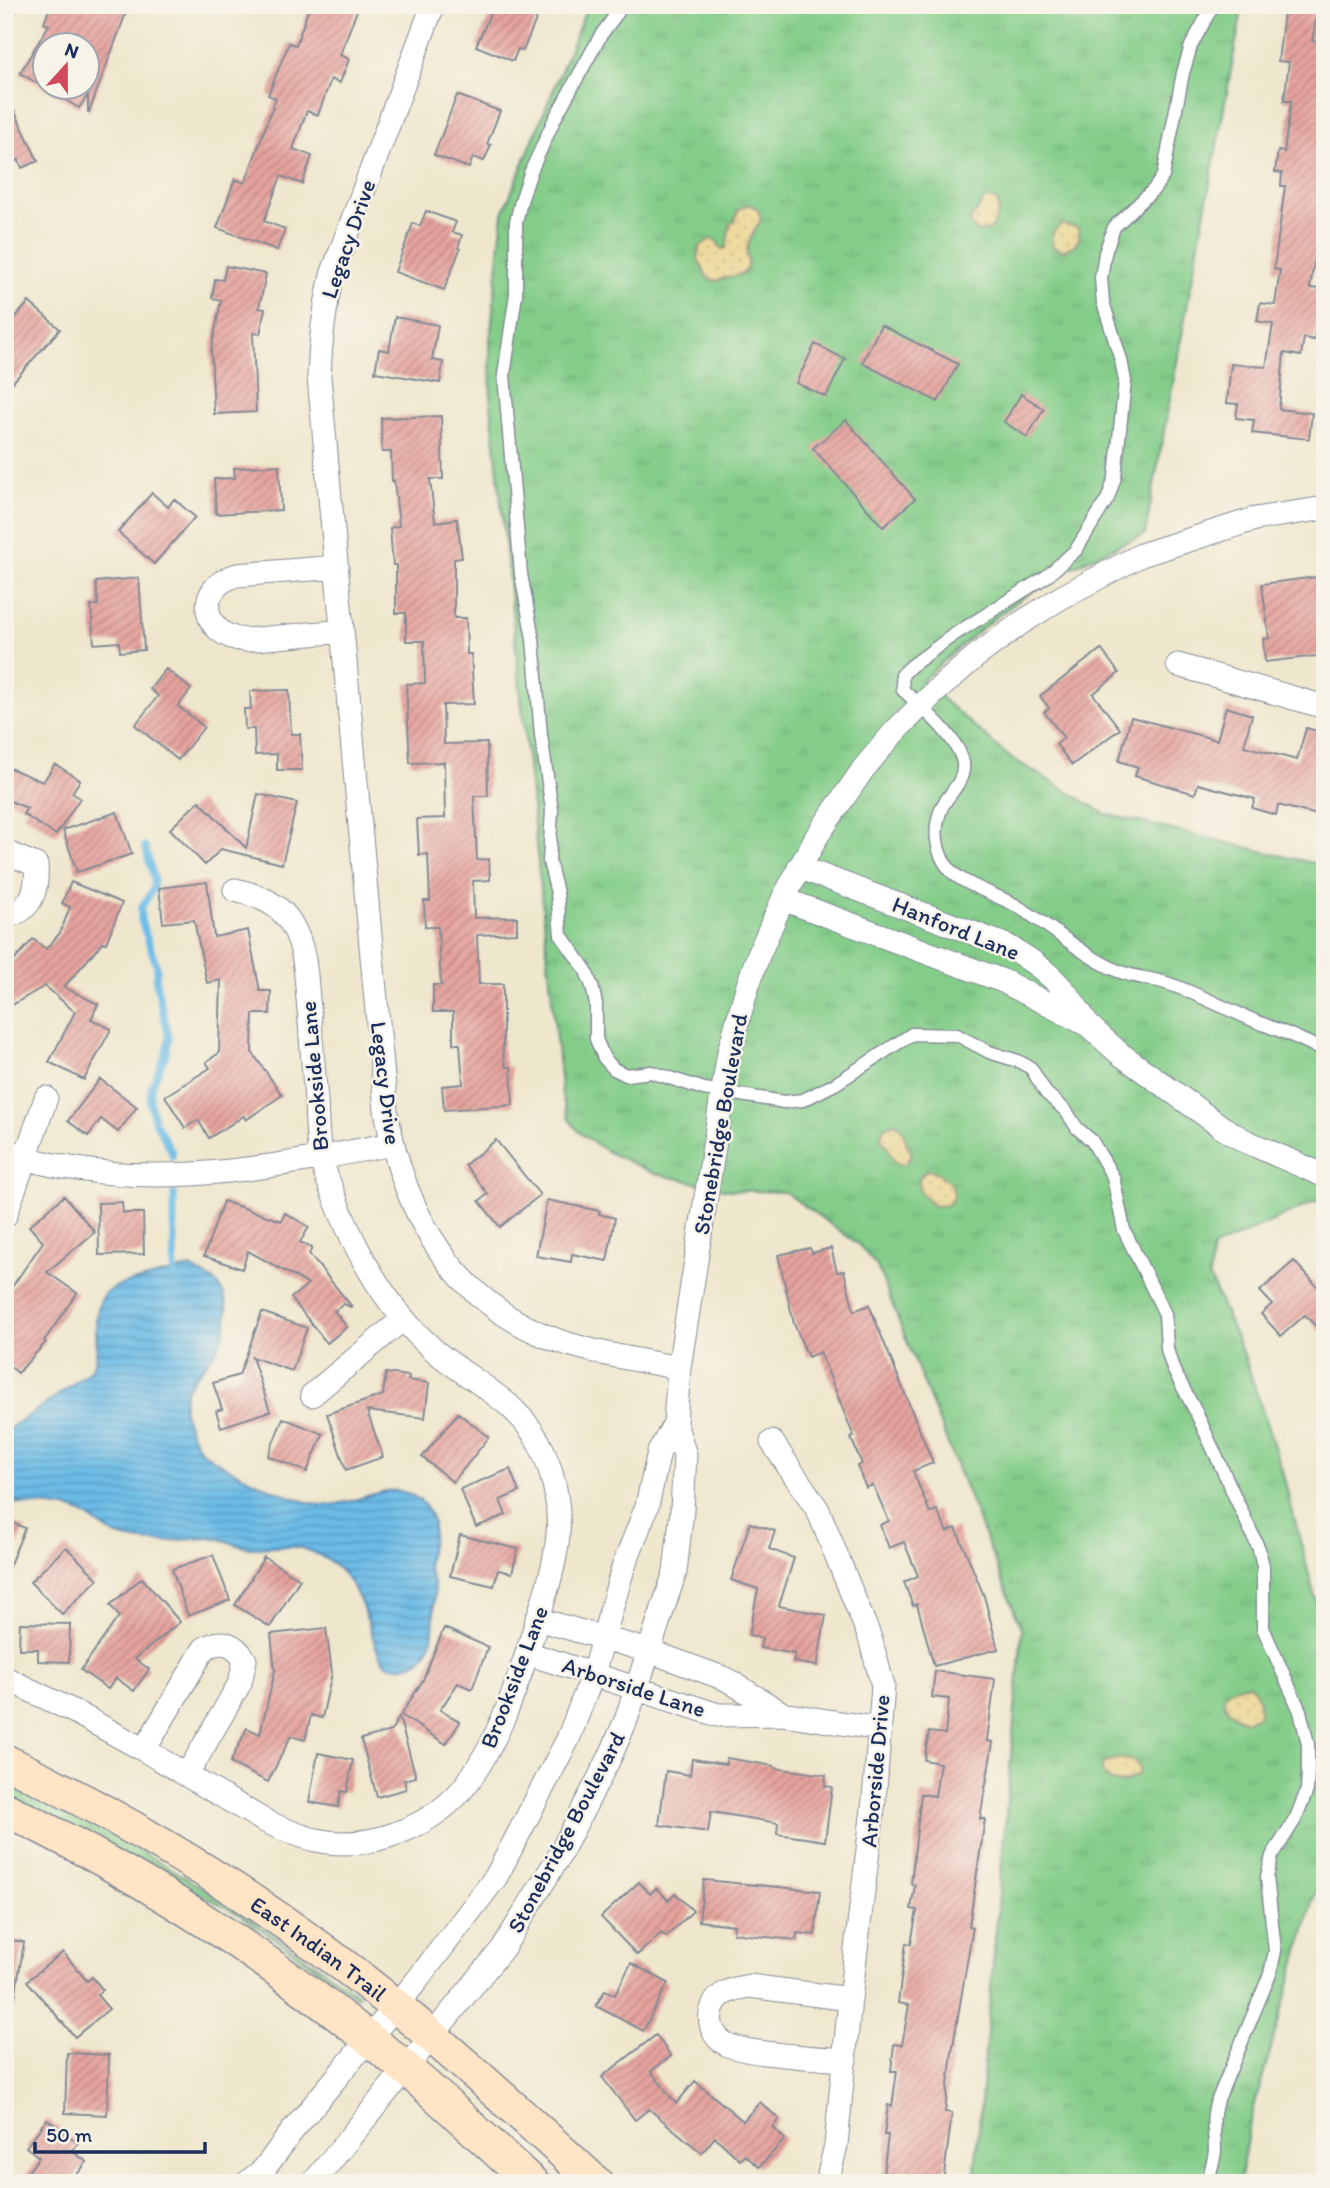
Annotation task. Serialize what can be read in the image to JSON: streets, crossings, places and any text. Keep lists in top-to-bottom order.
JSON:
{
  "streets": {
    "main road": ["East Indian Trail"],
    "street": [
      "Legacy Drive",
      "Hanford Lane",
      "Brookside Lane",
      "Stonebridge Boulevard",
      "Arborside Lane",
      "Arborside Drive"
    ]
  },
  "crossings": [
    ["Legacy Drive", "Stonebridge Boulevard"],
    ["Hanford Lane", "Stonebridge Boulevard"],
    ["Brookside Lane", "Arborside Lane"],
    ["Stonebridge Boulevard", "Arborside Lane"],
    ["Stonebridge Boulevard", "East Indian Trail"],
    ["Arborside Lane", "Arborside Drive"]
  ],
  "scale_bar": "50 m",
  "north": "top"
}
